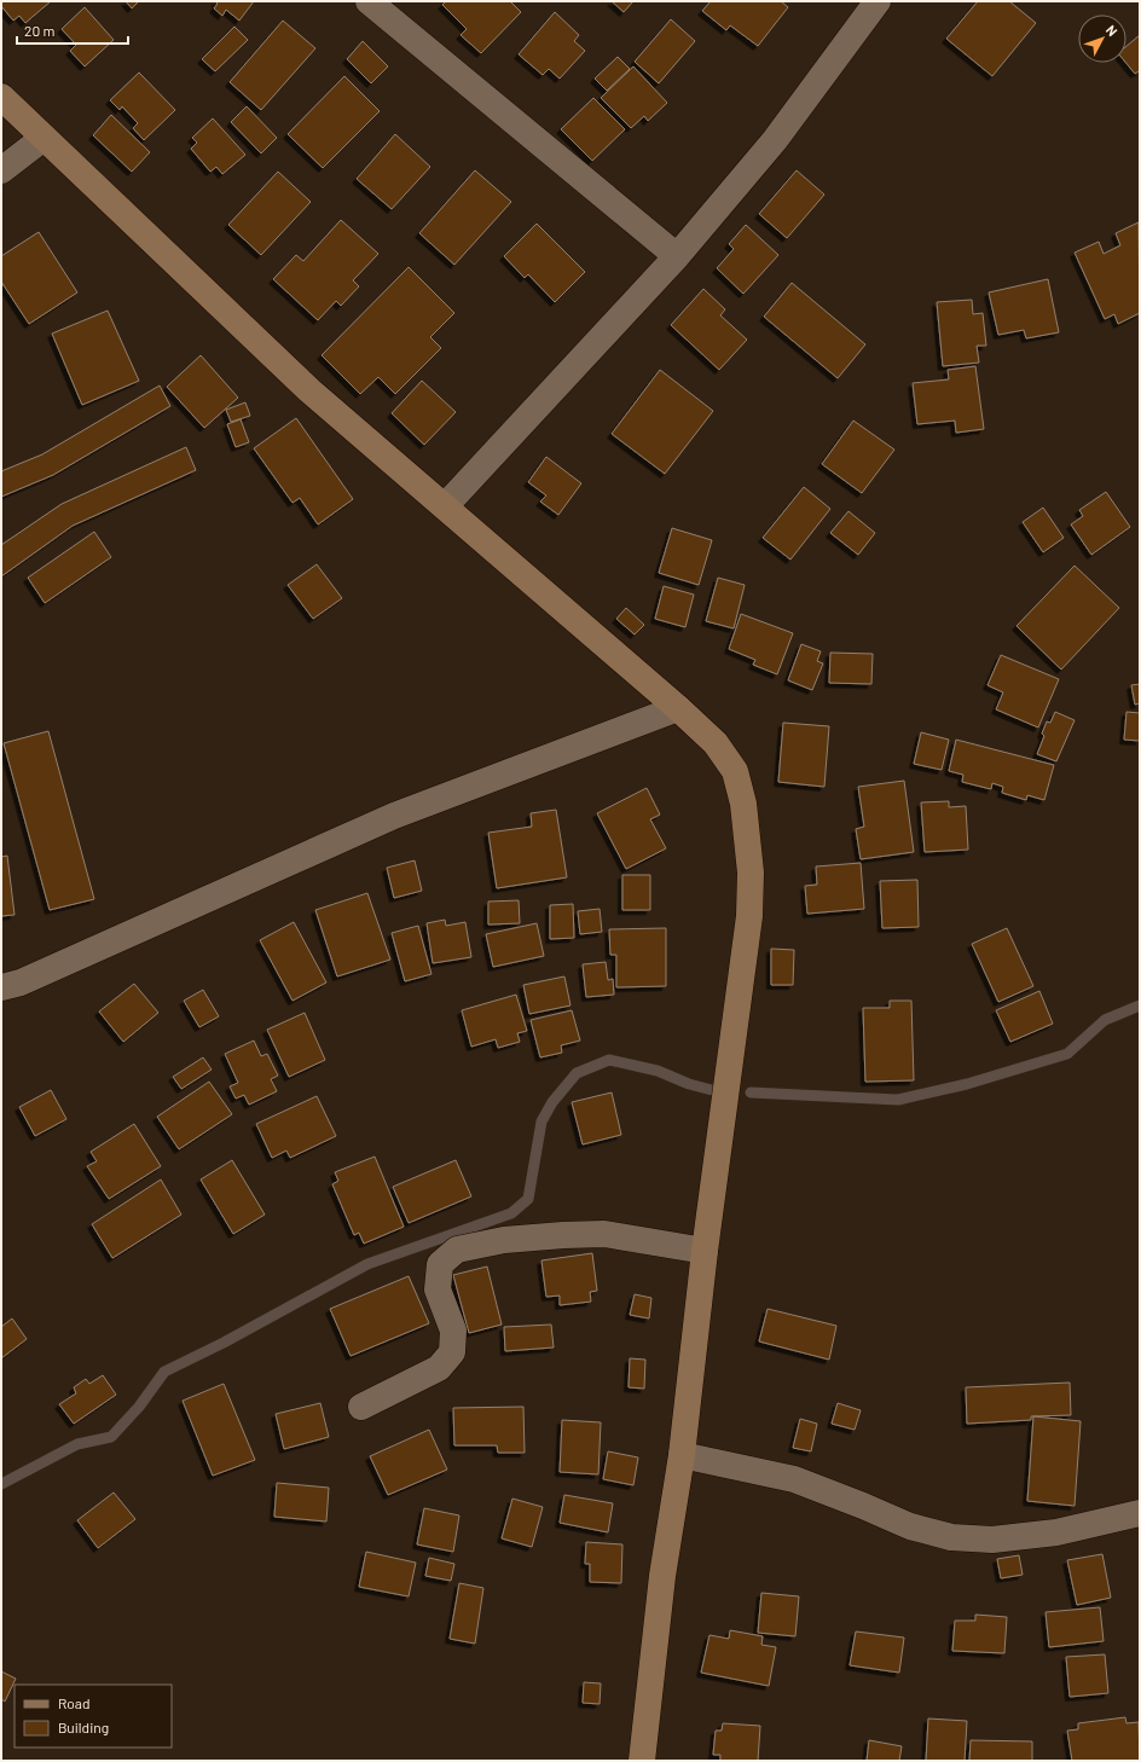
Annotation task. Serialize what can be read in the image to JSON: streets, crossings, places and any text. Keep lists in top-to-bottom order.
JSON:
{
  "legend": ["Road", "Building"],
  "scale_bar": "20 m",
  "north": "top right"
}
